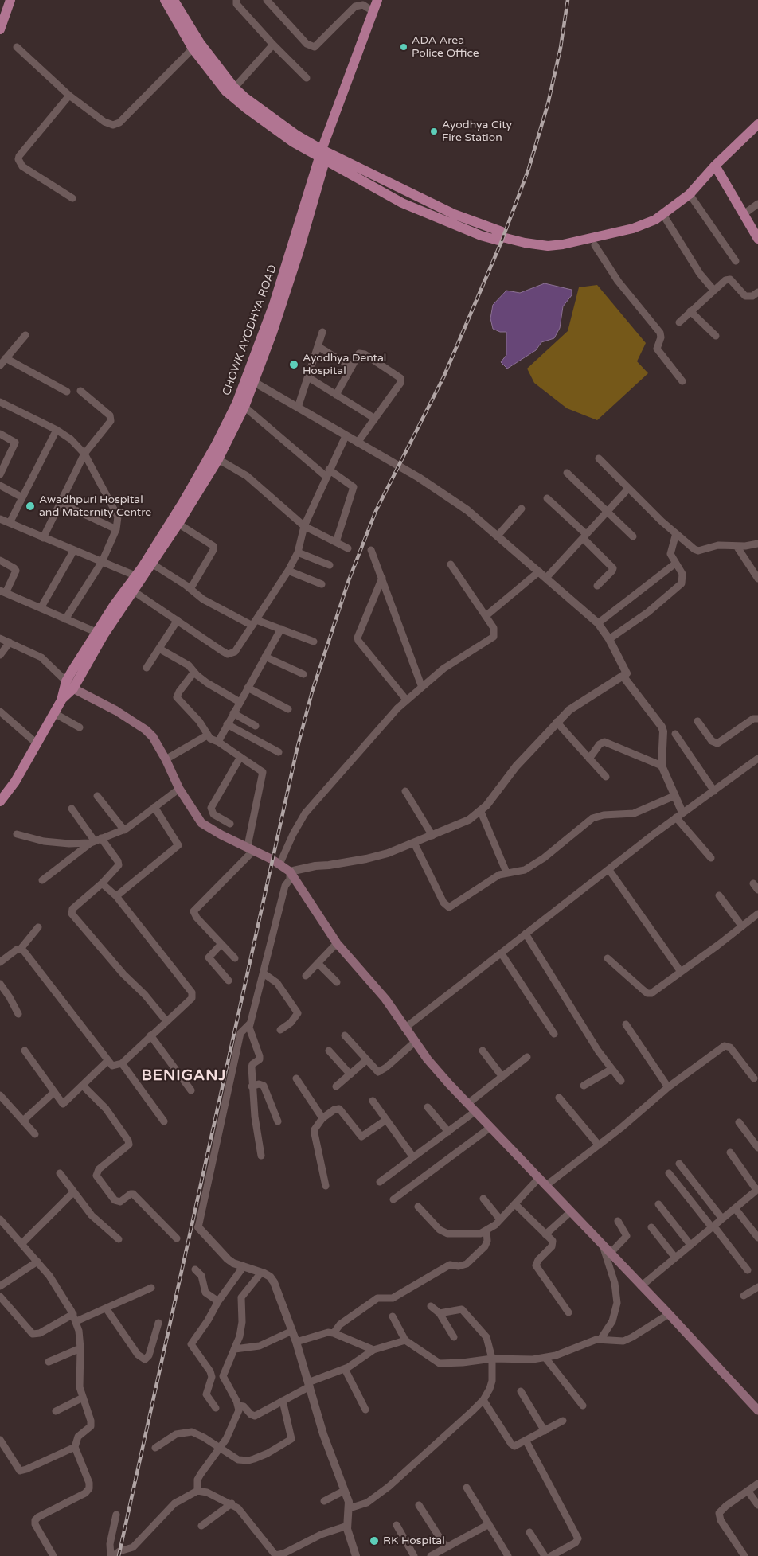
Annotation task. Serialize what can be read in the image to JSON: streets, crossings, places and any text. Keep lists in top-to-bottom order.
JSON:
{
  "streets": {
    "main road": ["CHOWK AYODHYA ROAD"]
  },
  "districts": ["BENIGANJ"],
  "places": [
    "ADA Area Police Office",
    "Ayodhya City Fire Station",
    "Ayodhya Dental Hospital",
    "Awadhpuri Hospital and Maternity Centre",
    "RK Hospital"
  ]
}
